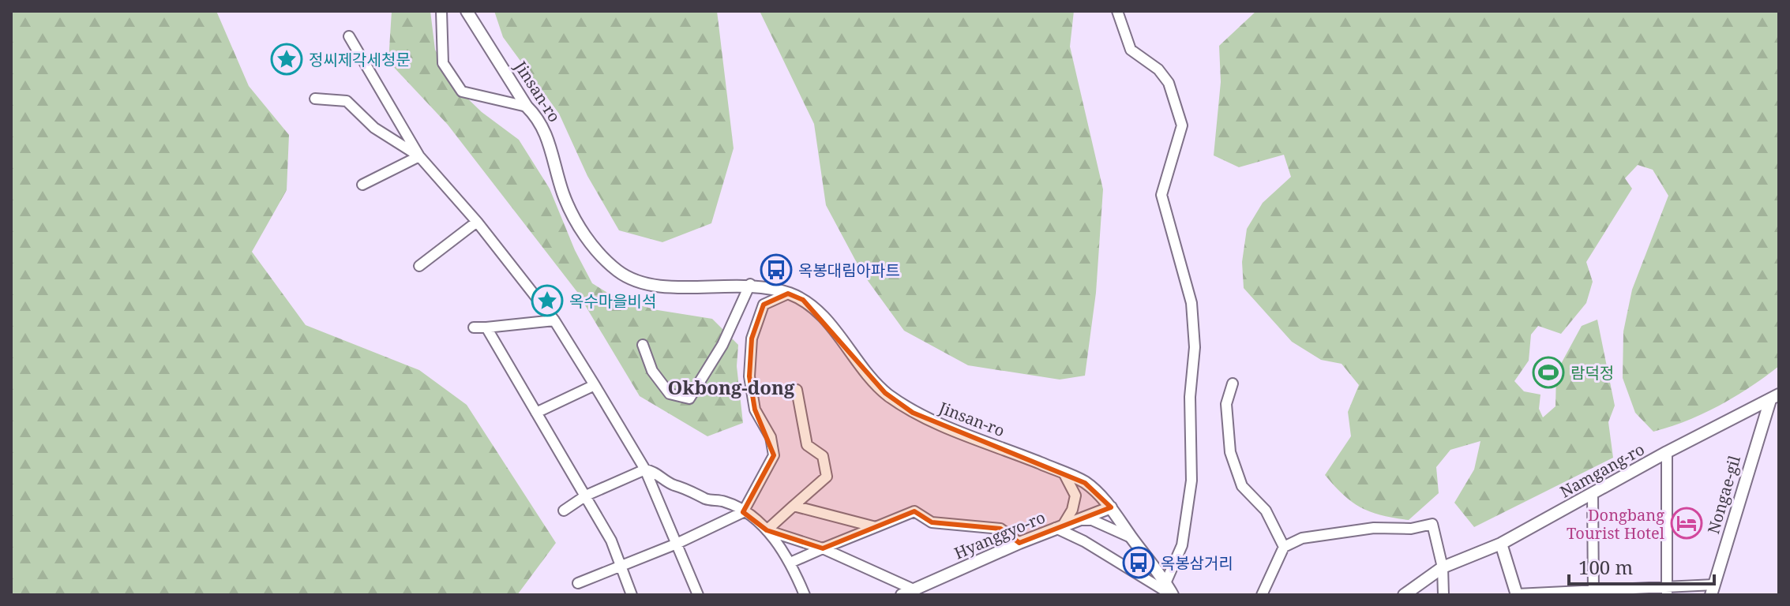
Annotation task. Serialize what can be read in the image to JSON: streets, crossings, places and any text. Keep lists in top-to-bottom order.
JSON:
{
  "streets": {
    "street": [
      "Jinsan-ro",
      "Namgang-ro",
      "Nongae-gil",
      "Hyanggyo-ro"
    ]
  },
  "crossings": [
    ["Jinsan-ro", "Hyanggyo-ro"],
    ["Namgang-ro", "Nongae-gil"]
  ],
  "districts": ["Okbong-dong"],
  "places": {
    "place": ["정씨제각세청문", "옥수마을비석"],
    "bus stop": ["옥봉대림아파트", "옥봉삼거리"],
    "sports": ["람덕정"],
    "hotel": ["Dongbang Tourist Hotel"]
  },
  "scale_bar": "100 m"
}
